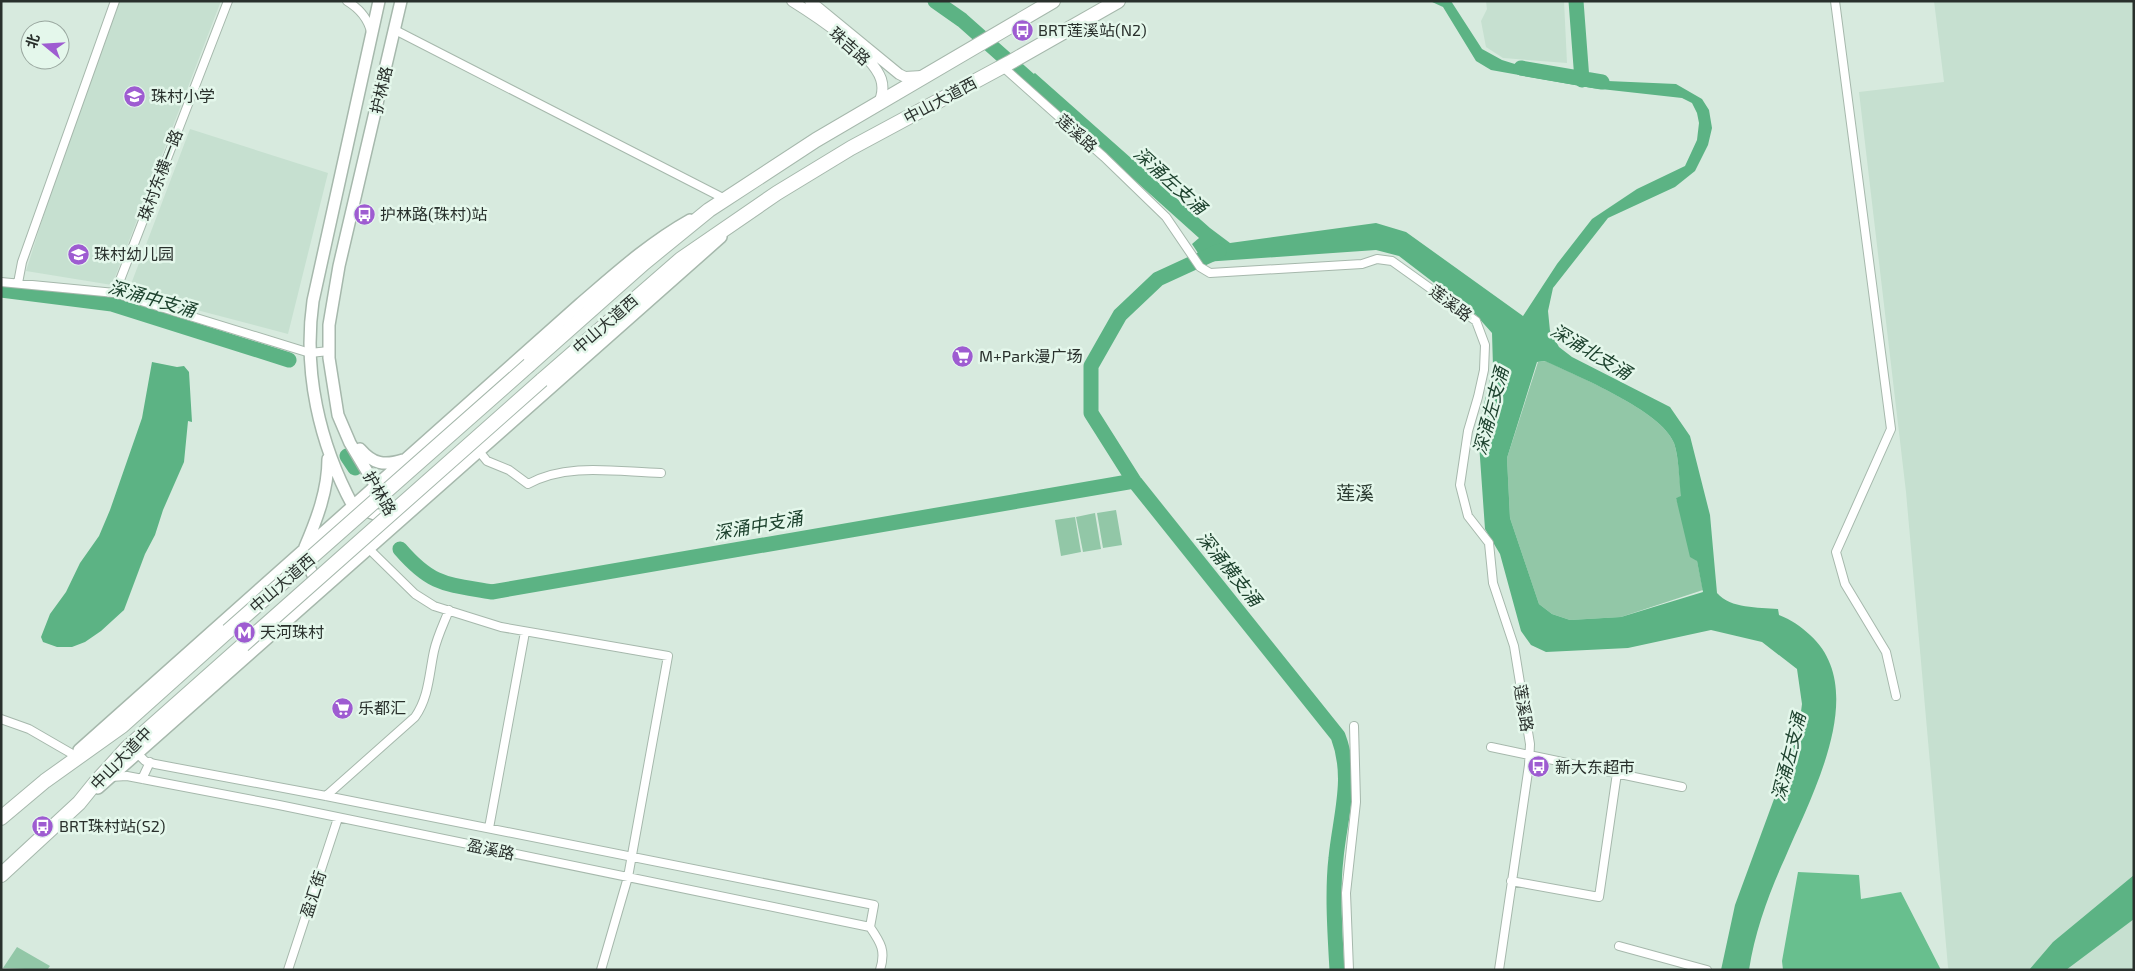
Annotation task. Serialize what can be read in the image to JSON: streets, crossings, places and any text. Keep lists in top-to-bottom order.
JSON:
{
  "streets": {
    "highway": ["中山大道西", "中山大道中"],
    "main road": ["护林路"],
    "street": [
      "珠吉路",
      "莲溪路",
      "珠村东横一路",
      "盈溪路",
      "盈汇街"
    ]
  },
  "crossings": [
    ["珠吉路", "中山大道西"],
    ["中山大道西", "莲溪路"],
    ["中山大道西", "中山大道中"],
    ["盈溪路", "盈汇街"]
  ],
  "districts": ["莲溪"],
  "water": [
    "深涌左支涌",
    "深涌中支涌",
    "深涌北支涌",
    "深涌横支涌"
  ],
  "places": {
    "bus stop": [
      "BRT莲溪站(N2)",
      "护林路(珠村)站",
      "新大东超市",
      "BRT珠村站(S2)"
    ],
    "school or university": ["珠村小学", "珠村幼儿园"],
    "supermarket": ["M+Park漫广场", "乐都汇"],
    "metro station": ["天河珠村"]
  },
  "north": "left"
}
